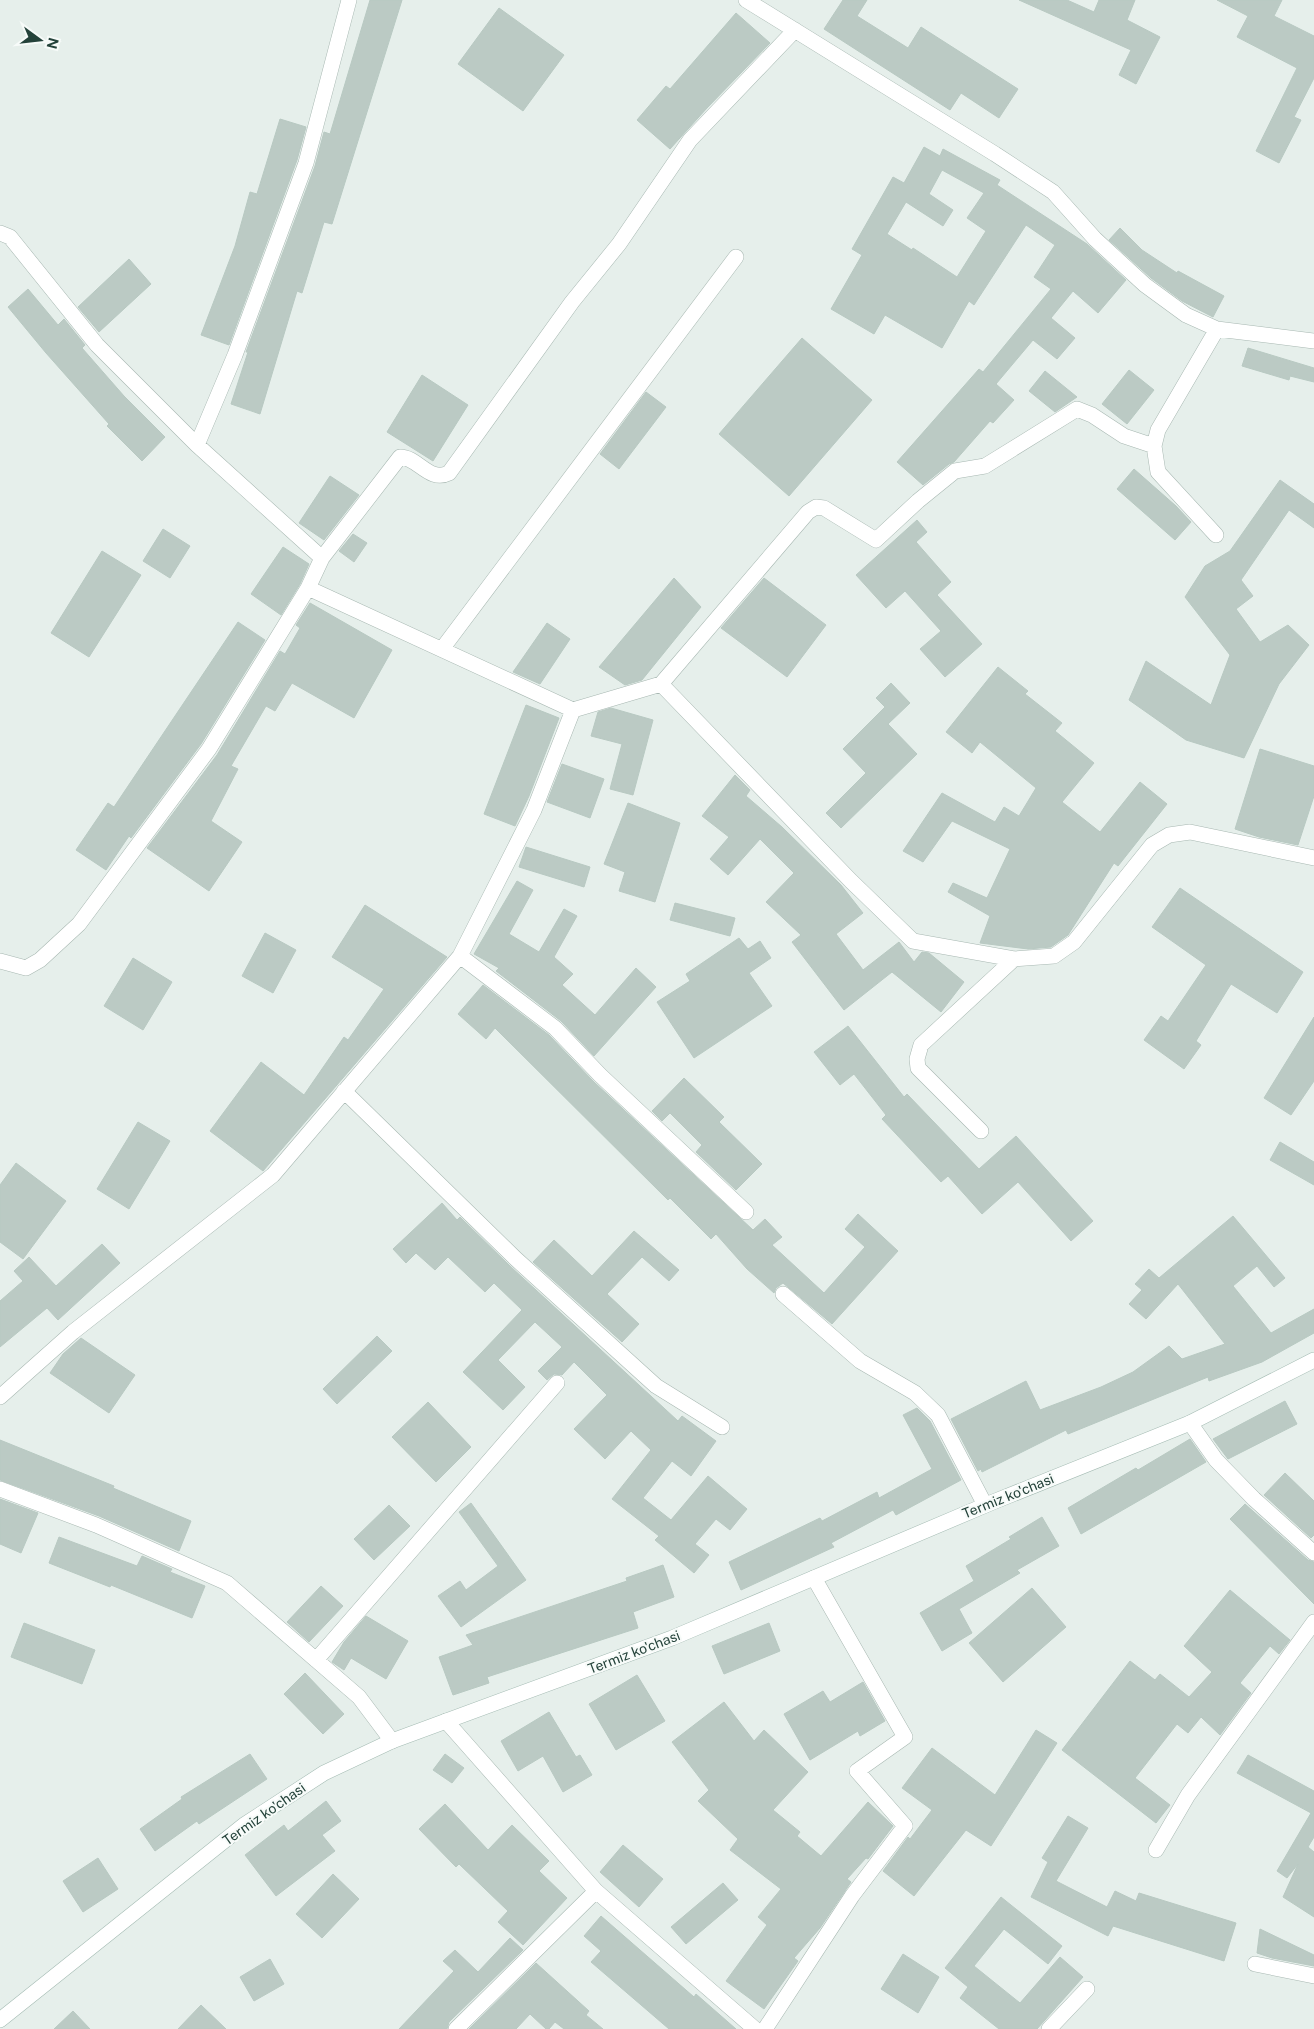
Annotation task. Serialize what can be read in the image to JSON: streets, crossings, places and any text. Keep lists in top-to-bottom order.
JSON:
{
  "streets": {
    "street": ["Termiz ko'chasi"]
  },
  "north": "right"
}
